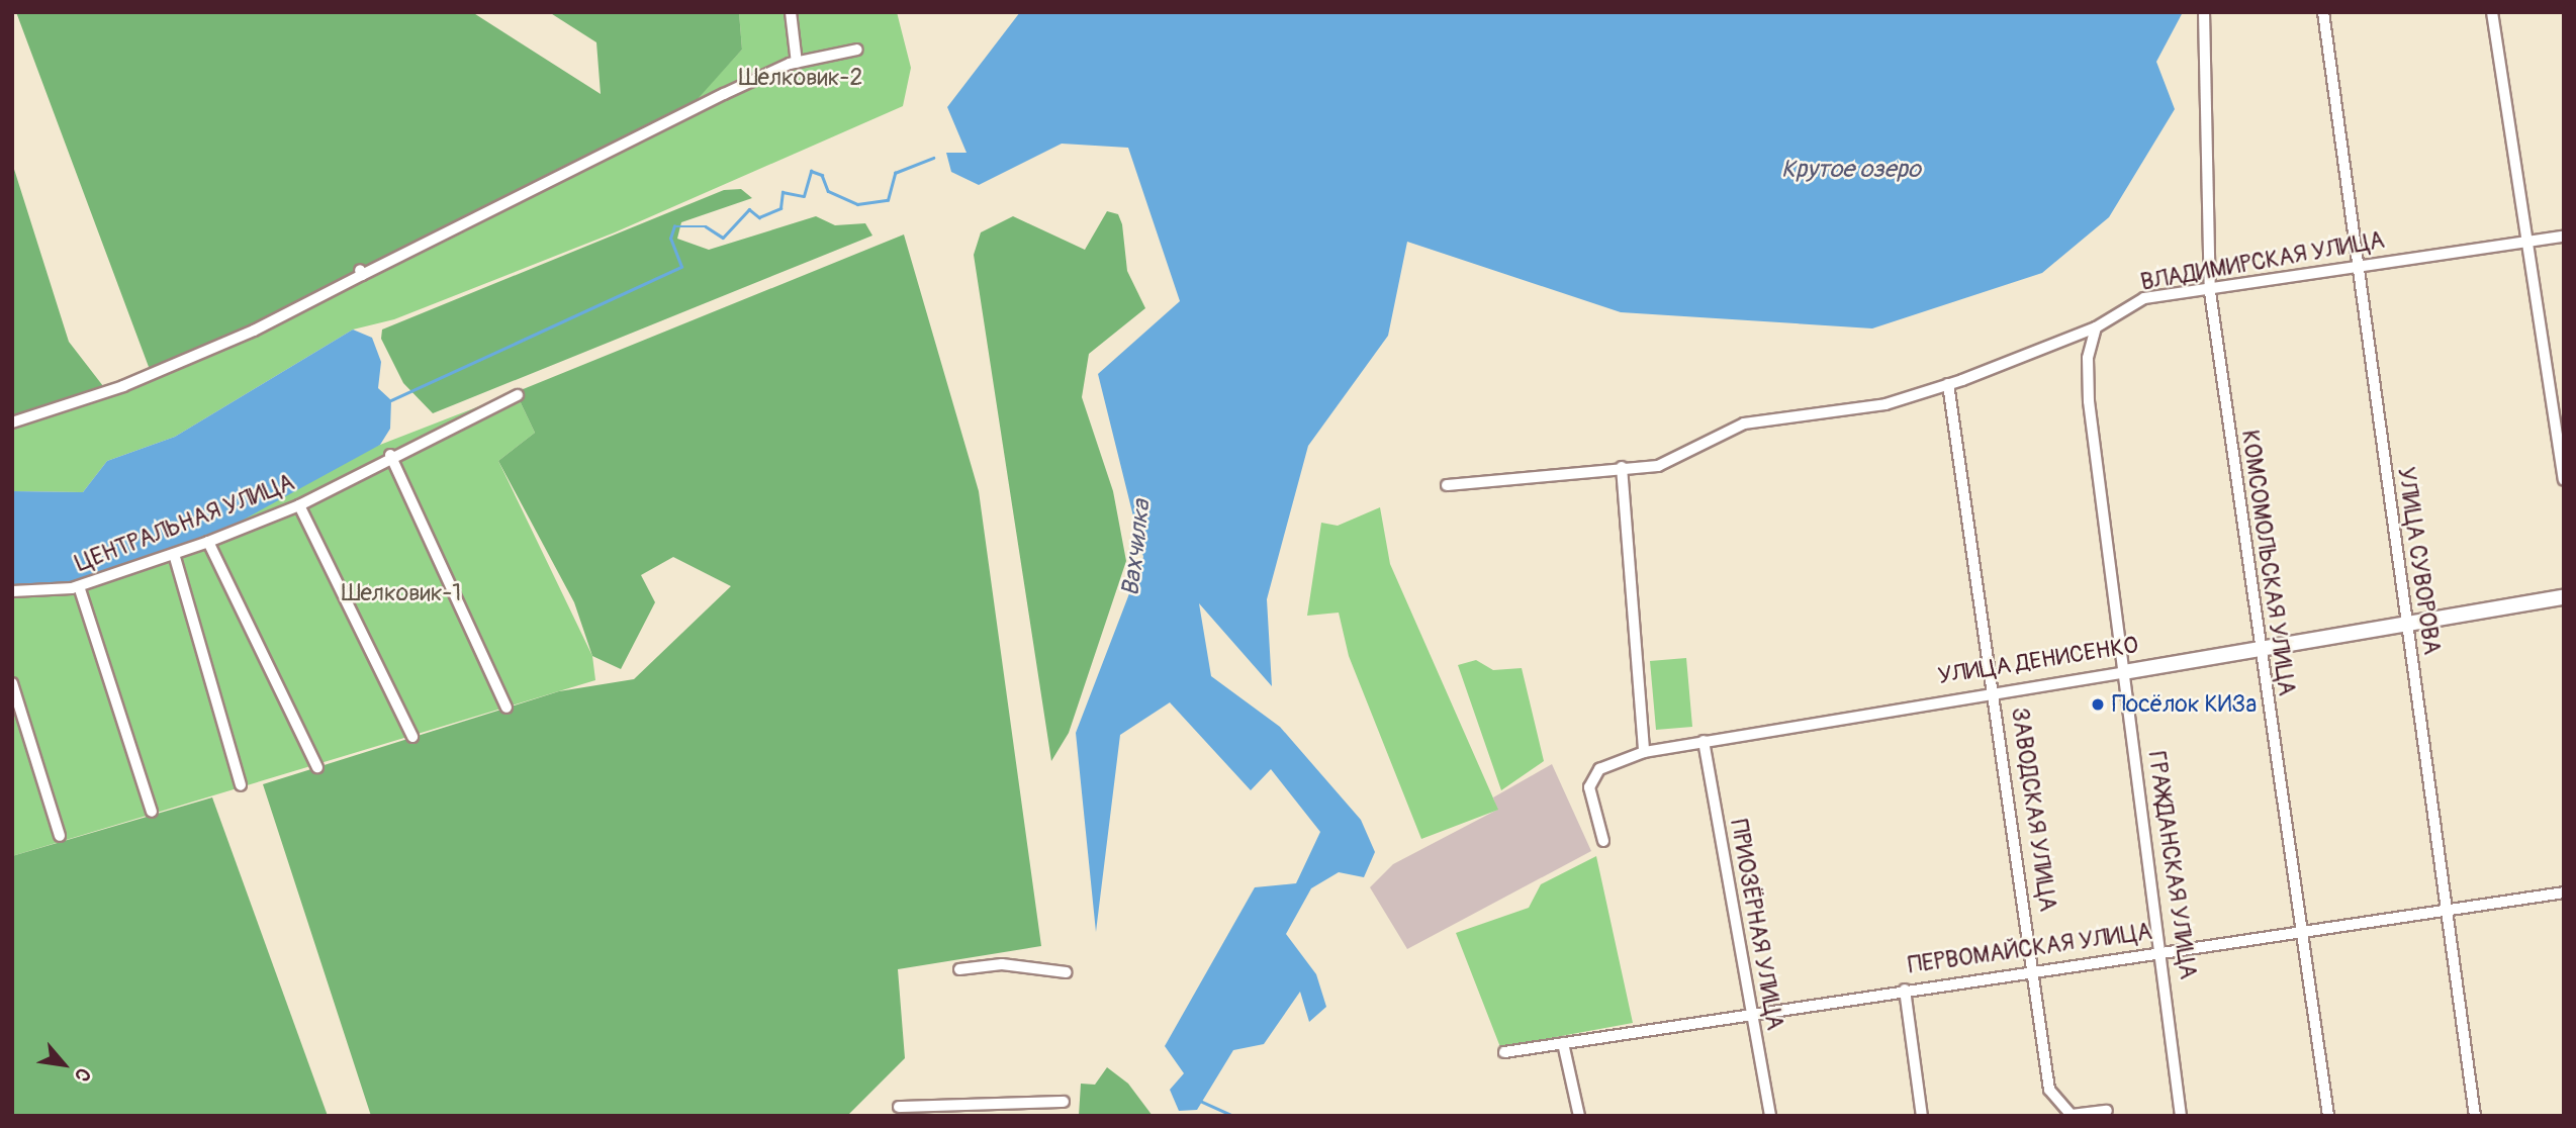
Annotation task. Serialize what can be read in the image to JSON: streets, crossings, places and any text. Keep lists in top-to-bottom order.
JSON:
{
  "streets": {
    "street": [
      "ВЛАДИМИРСКАЯ УЛИЦА",
      "ЦЕНТРАЛЬНАЯ УЛИЦА",
      "УЛИЦА СУВОРОВА",
      "КОМСОМОЛЬСКАЯ УЛИЦА",
      "УЛИЦА ДЕНИСЕНКО",
      "ЗАВОДСКАЯ УЛИЦА",
      "ГРАЖДАНСКАЯ УЛИЦА",
      "ПРИОЗЁРНАЯ УЛИЦА",
      "ПЕРВОМАЙСКАЯ УЛИЦА"
    ]
  },
  "crossings": [
    ["ВЛАДИМИРСКАЯ УЛИЦА", "УЛИЦА СУВОРОВА"],
    ["ВЛАДИМИРСКАЯ УЛИЦА", "КОМСОМОЛЬСКАЯ УЛИЦА"],
    ["ВЛАДИМИРСКАЯ УЛИЦА", "ЗАВОДСКАЯ УЛИЦА"],
    ["ВЛАДИМИРСКАЯ УЛИЦА", "ГРАЖДАНСКАЯ УЛИЦА"],
    ["УЛИЦА СУВОРОВА", "УЛИЦА ДЕНИСЕНКО"],
    ["УЛИЦА СУВОРОВА", "ПЕРВОМАЙСКАЯ УЛИЦА"],
    ["КОМСОМОЛЬСКАЯ УЛИЦА", "УЛИЦА ДЕНИСЕНКО"],
    ["КОМСОМОЛЬСКАЯ УЛИЦА", "ПЕРВОМАЙСКАЯ УЛИЦА"],
    ["УЛИЦА ДЕНИСЕНКО", "ЗАВОДСКАЯ УЛИЦА"],
    ["УЛИЦА ДЕНИСЕНКО", "ГРАЖДАНСКАЯ УЛИЦА"],
    ["УЛИЦА ДЕНИСЕНКО", "ПРИОЗЁРНАЯ УЛИЦА"],
    ["ЗАВОДСКАЯ УЛИЦА", "ПЕРВОМАЙСКАЯ УЛИЦА"],
    ["ГРАЖДАНСКАЯ УЛИЦА", "ПЕРВОМАЙСКАЯ УЛИЦА"],
    ["ПРИОЗЁРНАЯ УЛИЦА", "ПЕРВОМАЙСКАЯ УЛИЦА"]
  ],
  "water": ["Крутое озеро", "Вахчилка"],
  "parks": ["Шелковик-2", "Шелковик-1"],
  "places": ["Посёлок КИЗа"],
  "north": "bottom right"
}
